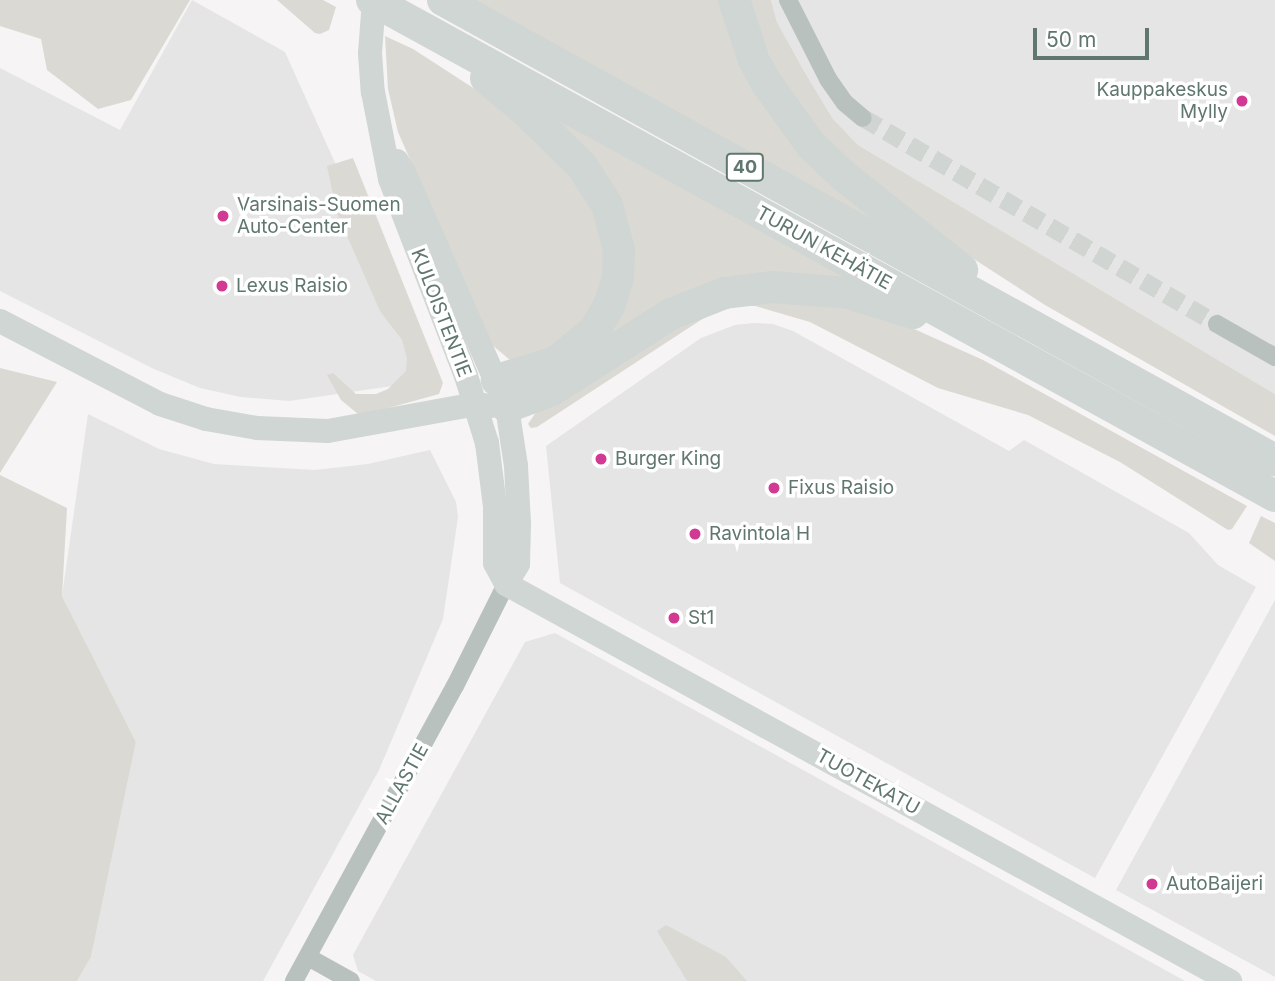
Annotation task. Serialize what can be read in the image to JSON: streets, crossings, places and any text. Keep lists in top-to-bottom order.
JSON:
{
  "streets": {
    "highway": ["40", "TURUN KEHÄTIE"],
    "street": ["KULOISTENTIE", "TUOTEKATU", "ALLASTIE"]
  },
  "crossings": [
    ["TURUN KEHÄTIE", "KULOISTENTIE"],
    ["KULOISTENTIE", "ALLASTIE"],
    ["TUOTEKATU", "ALLASTIE"]
  ],
  "places": [
    "Kauppakeskus Mylly",
    "Varsinais-Suomen Auto-Center",
    "Lexus Raisio",
    "Burger King",
    "Fixus Raisio",
    "Ravintola H",
    "St1",
    "AutoBaijeri"
  ],
  "scale_bar": "50 m"
}
